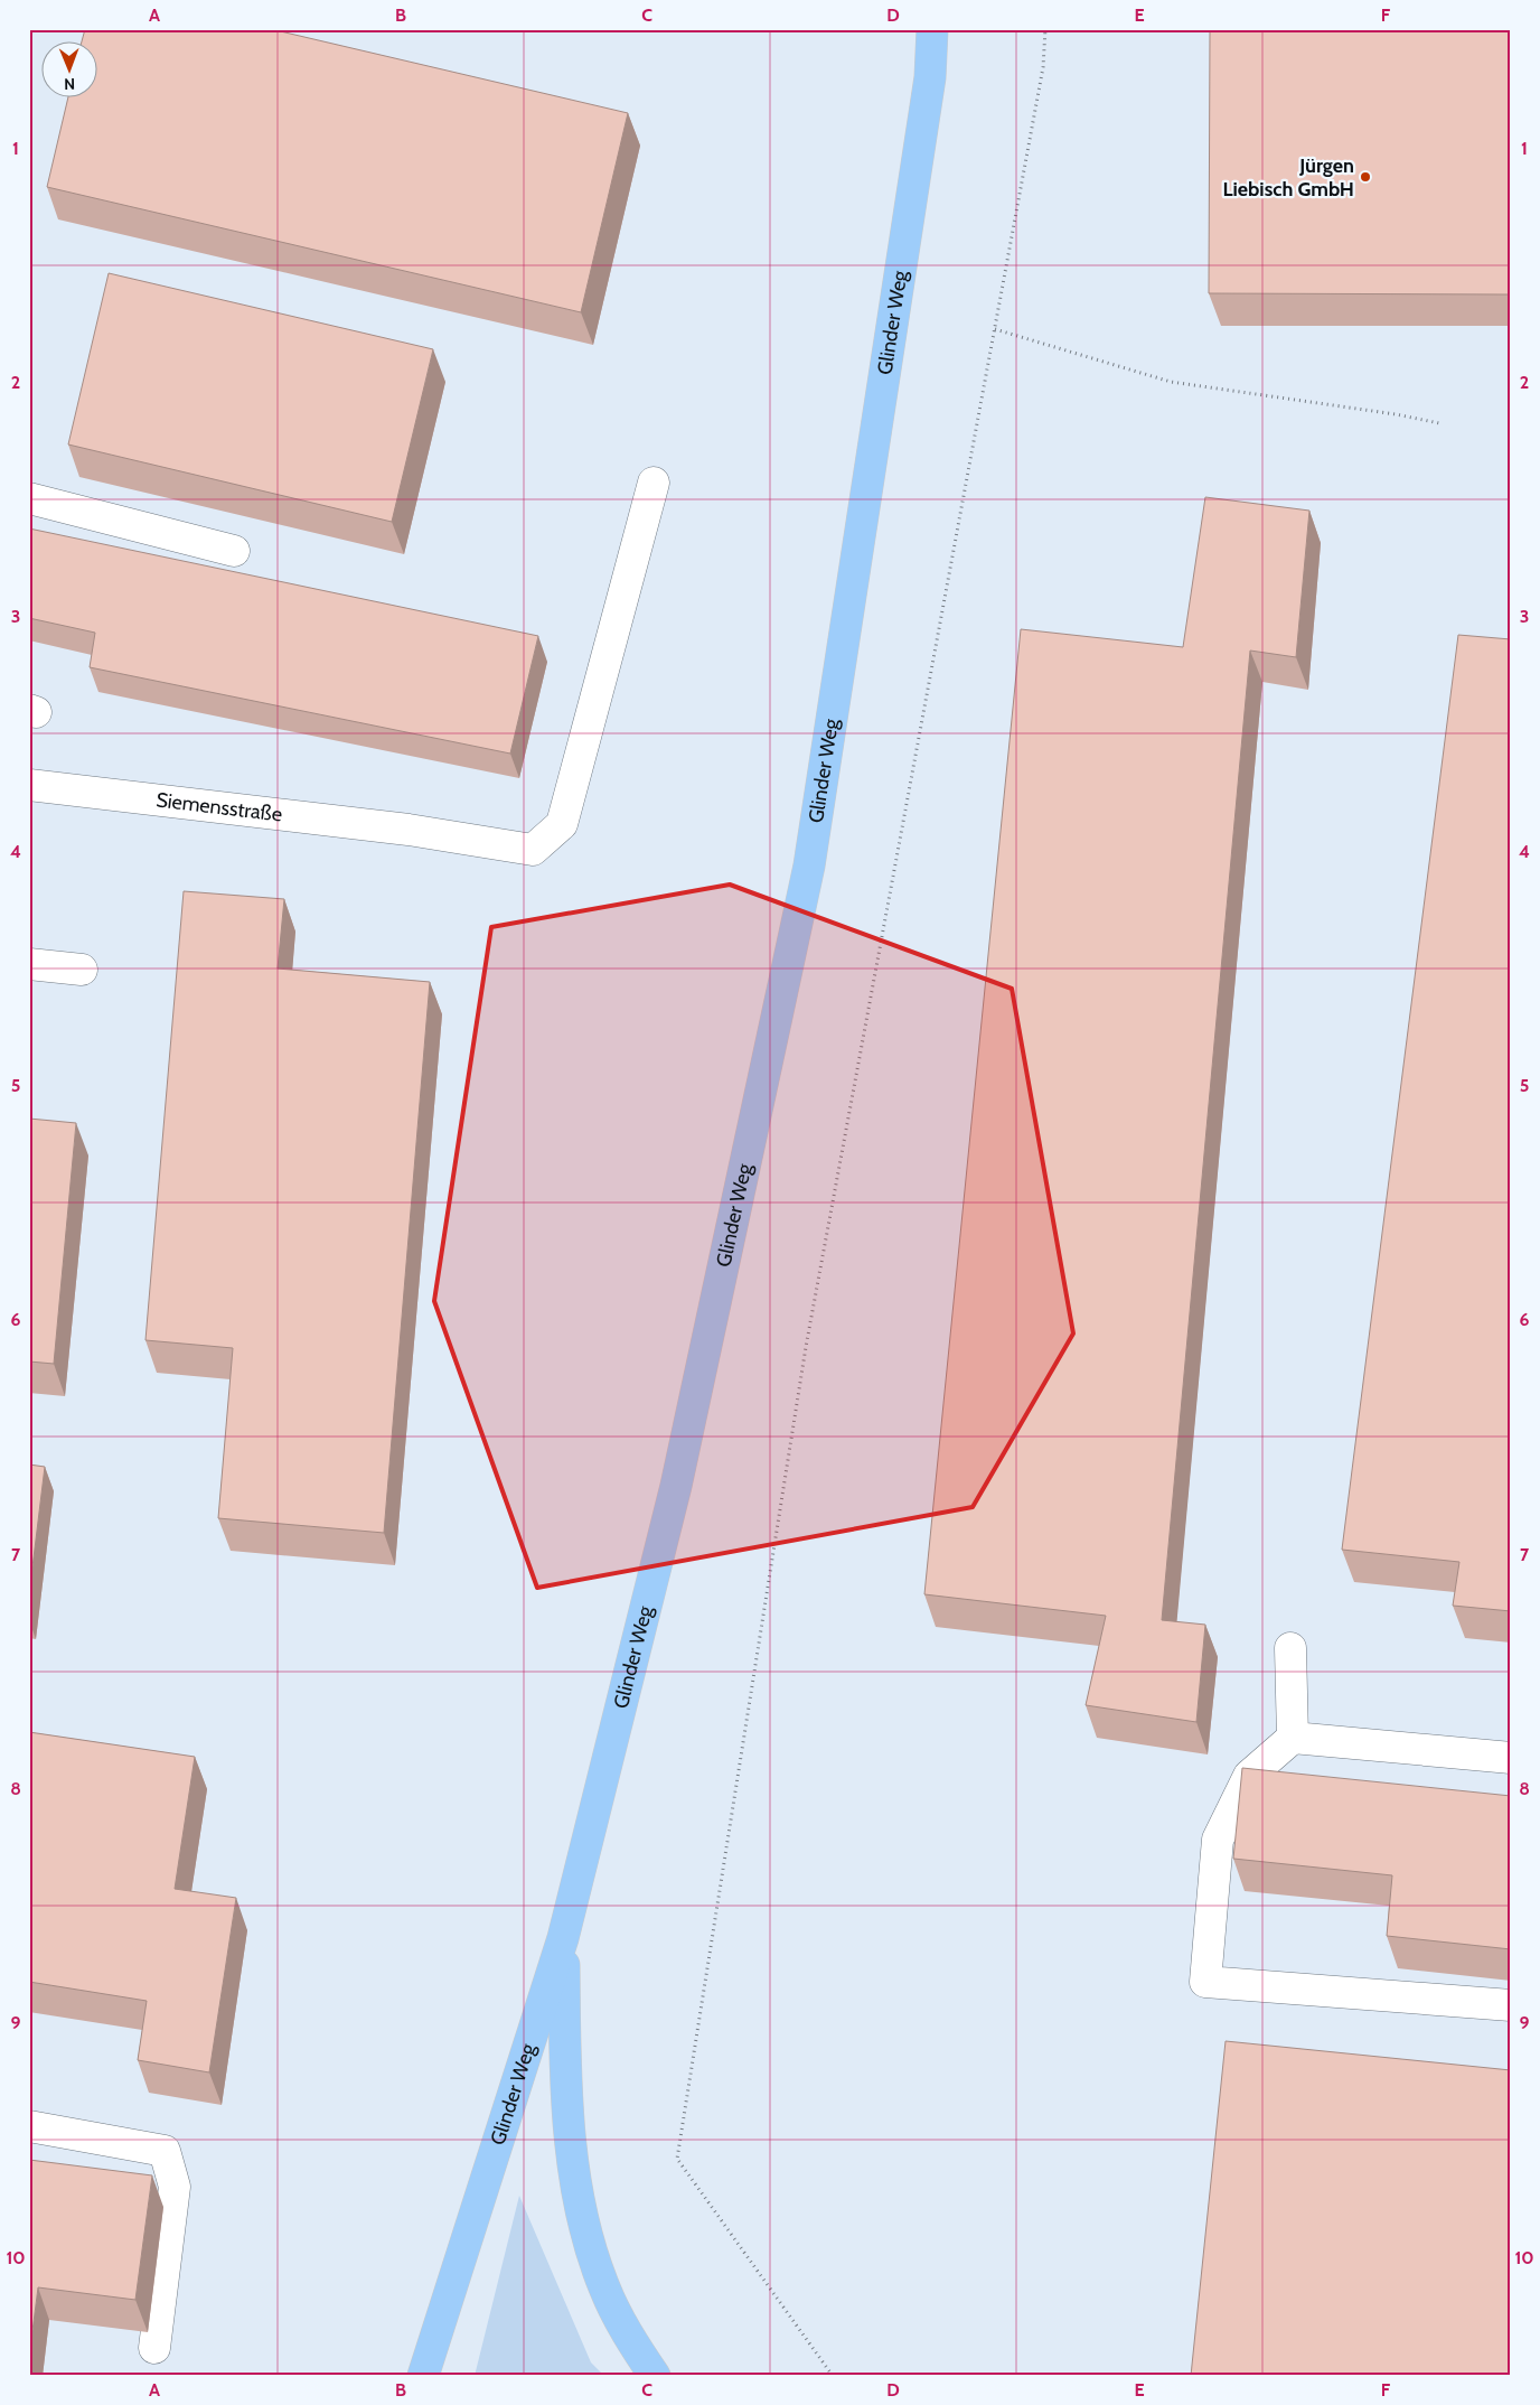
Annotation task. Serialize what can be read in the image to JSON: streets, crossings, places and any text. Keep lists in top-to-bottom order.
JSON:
{
  "streets": {
    "main road": ["Glinder Weg"],
    "street": ["Siemensstraße"]
  },
  "places": ["Jürgen Liebisch GmbH"],
  "north": "bottom",
  "grid": {
    "columns": [
      "A",
      "B",
      "C",
      "D",
      "E",
      "F"
    ],
    "rows": [
      "1",
      "2",
      "3",
      "4",
      "5",
      "6",
      "7",
      "8",
      "9",
      "10"
    ]
  }
}
